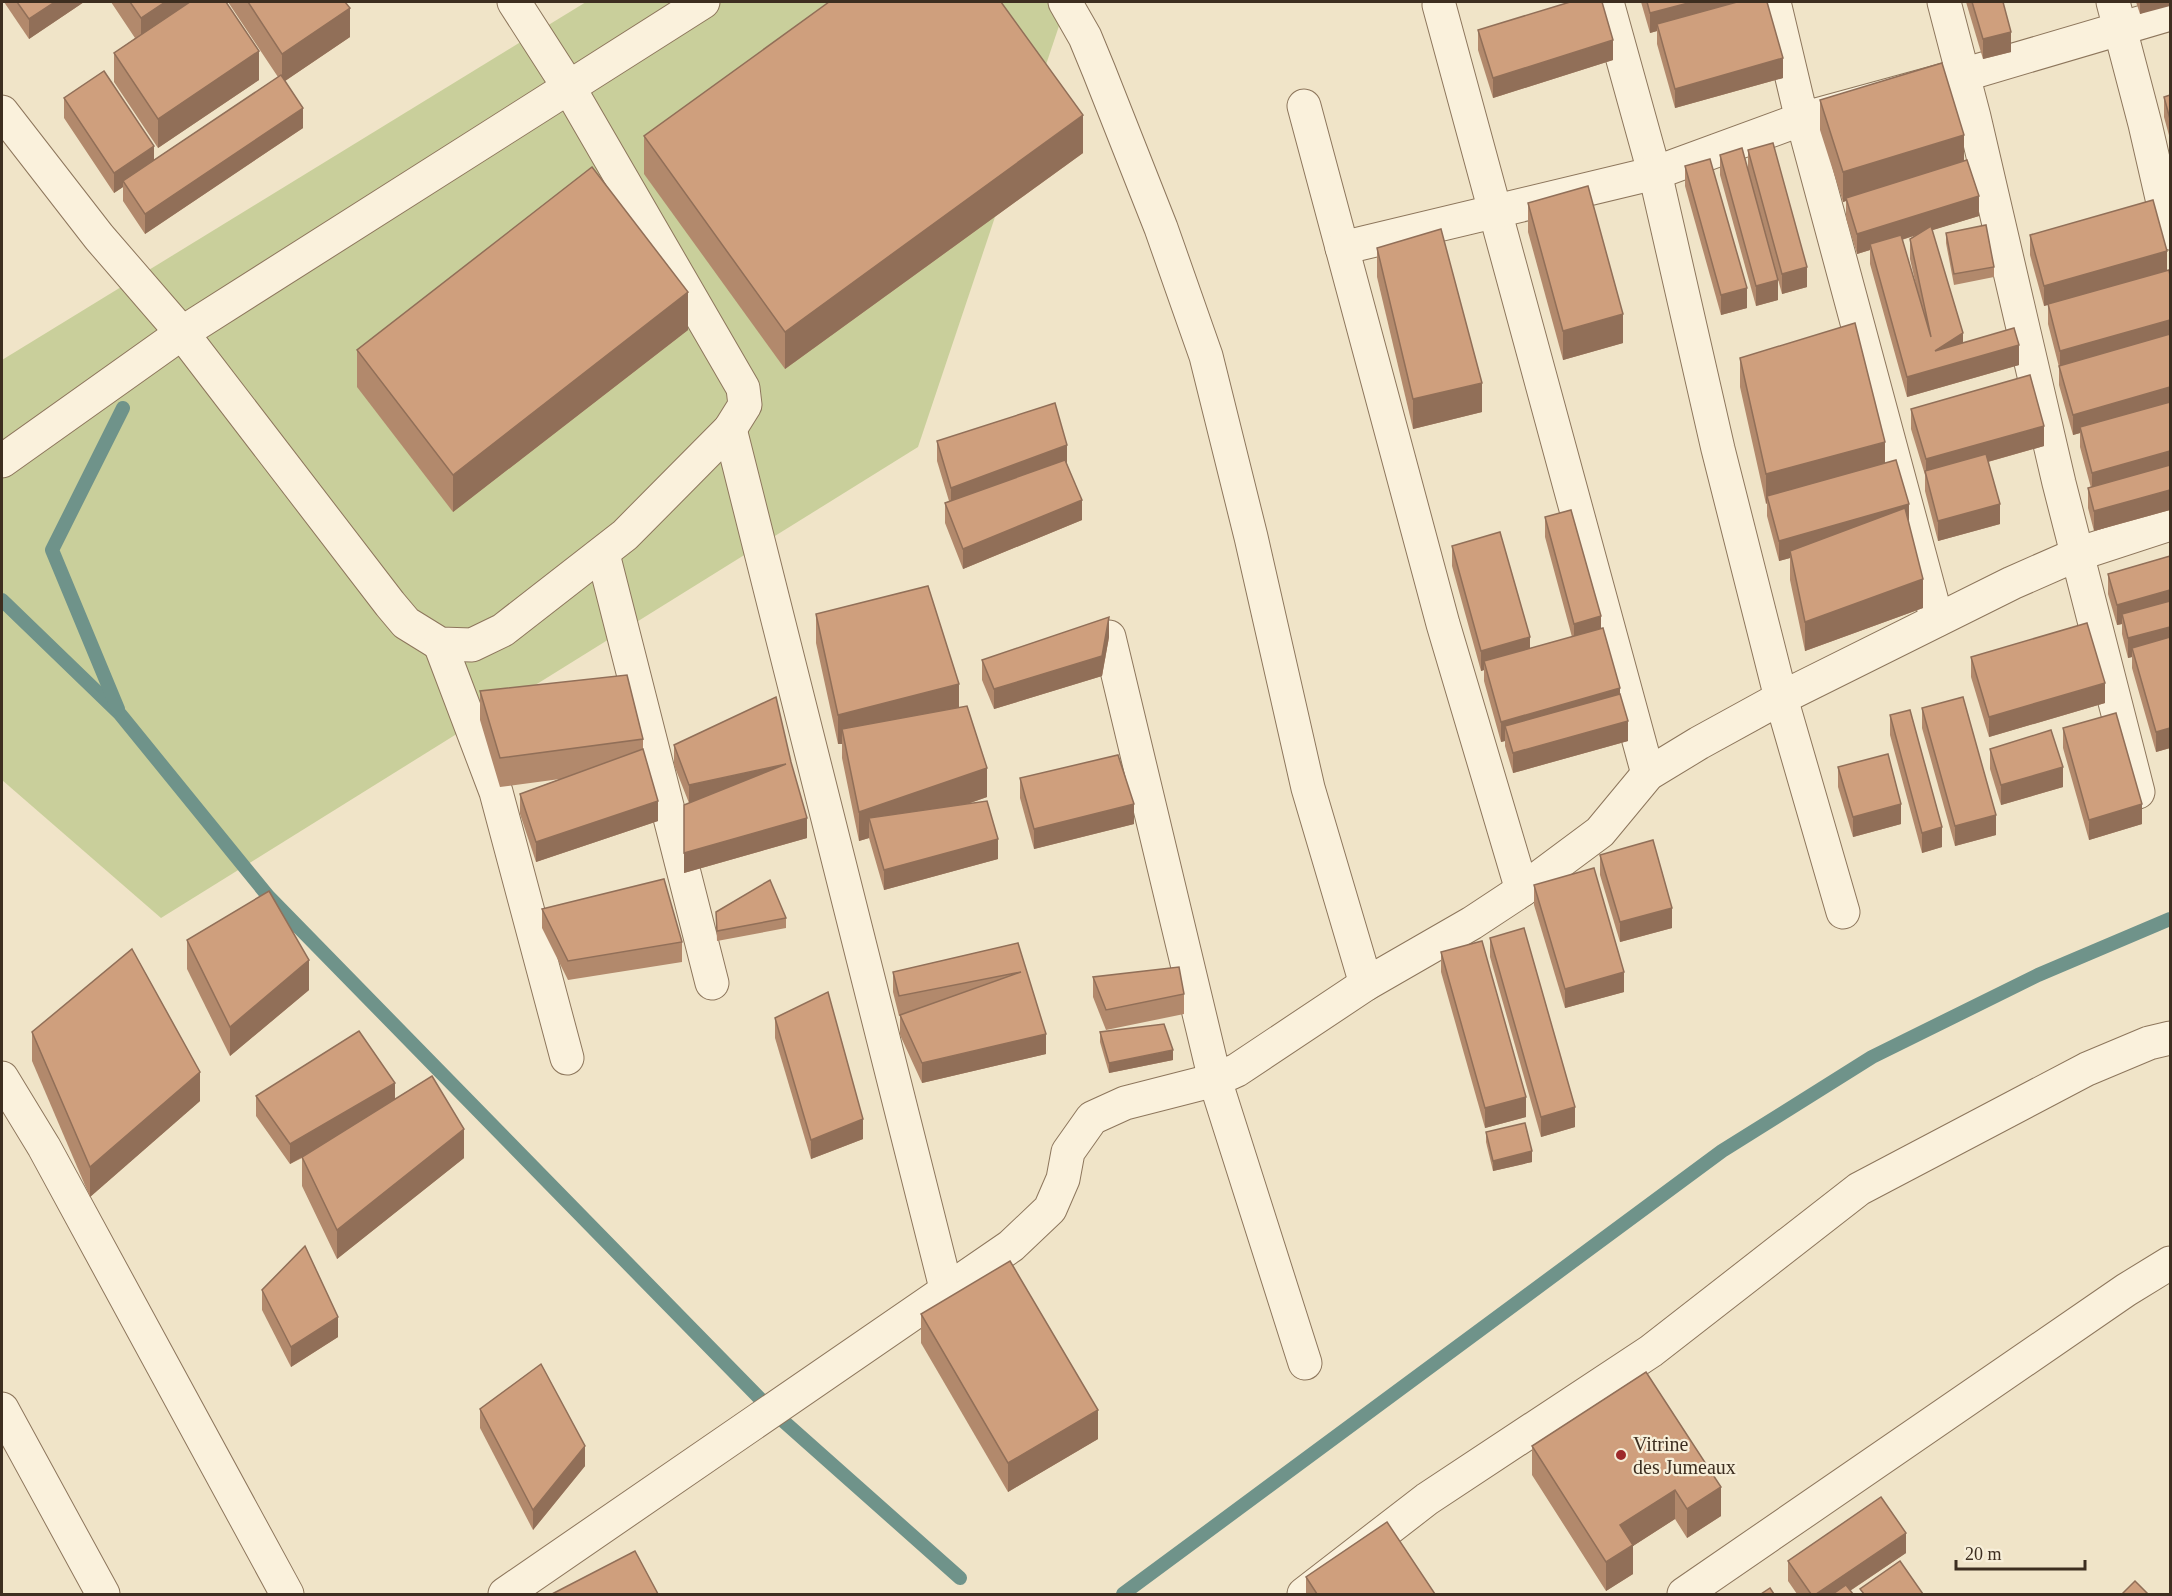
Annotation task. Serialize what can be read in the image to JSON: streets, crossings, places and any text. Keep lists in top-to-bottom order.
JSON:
{
  "places": ["Vitrine des Jumeaux"],
  "scale_bar": "20 m"
}
